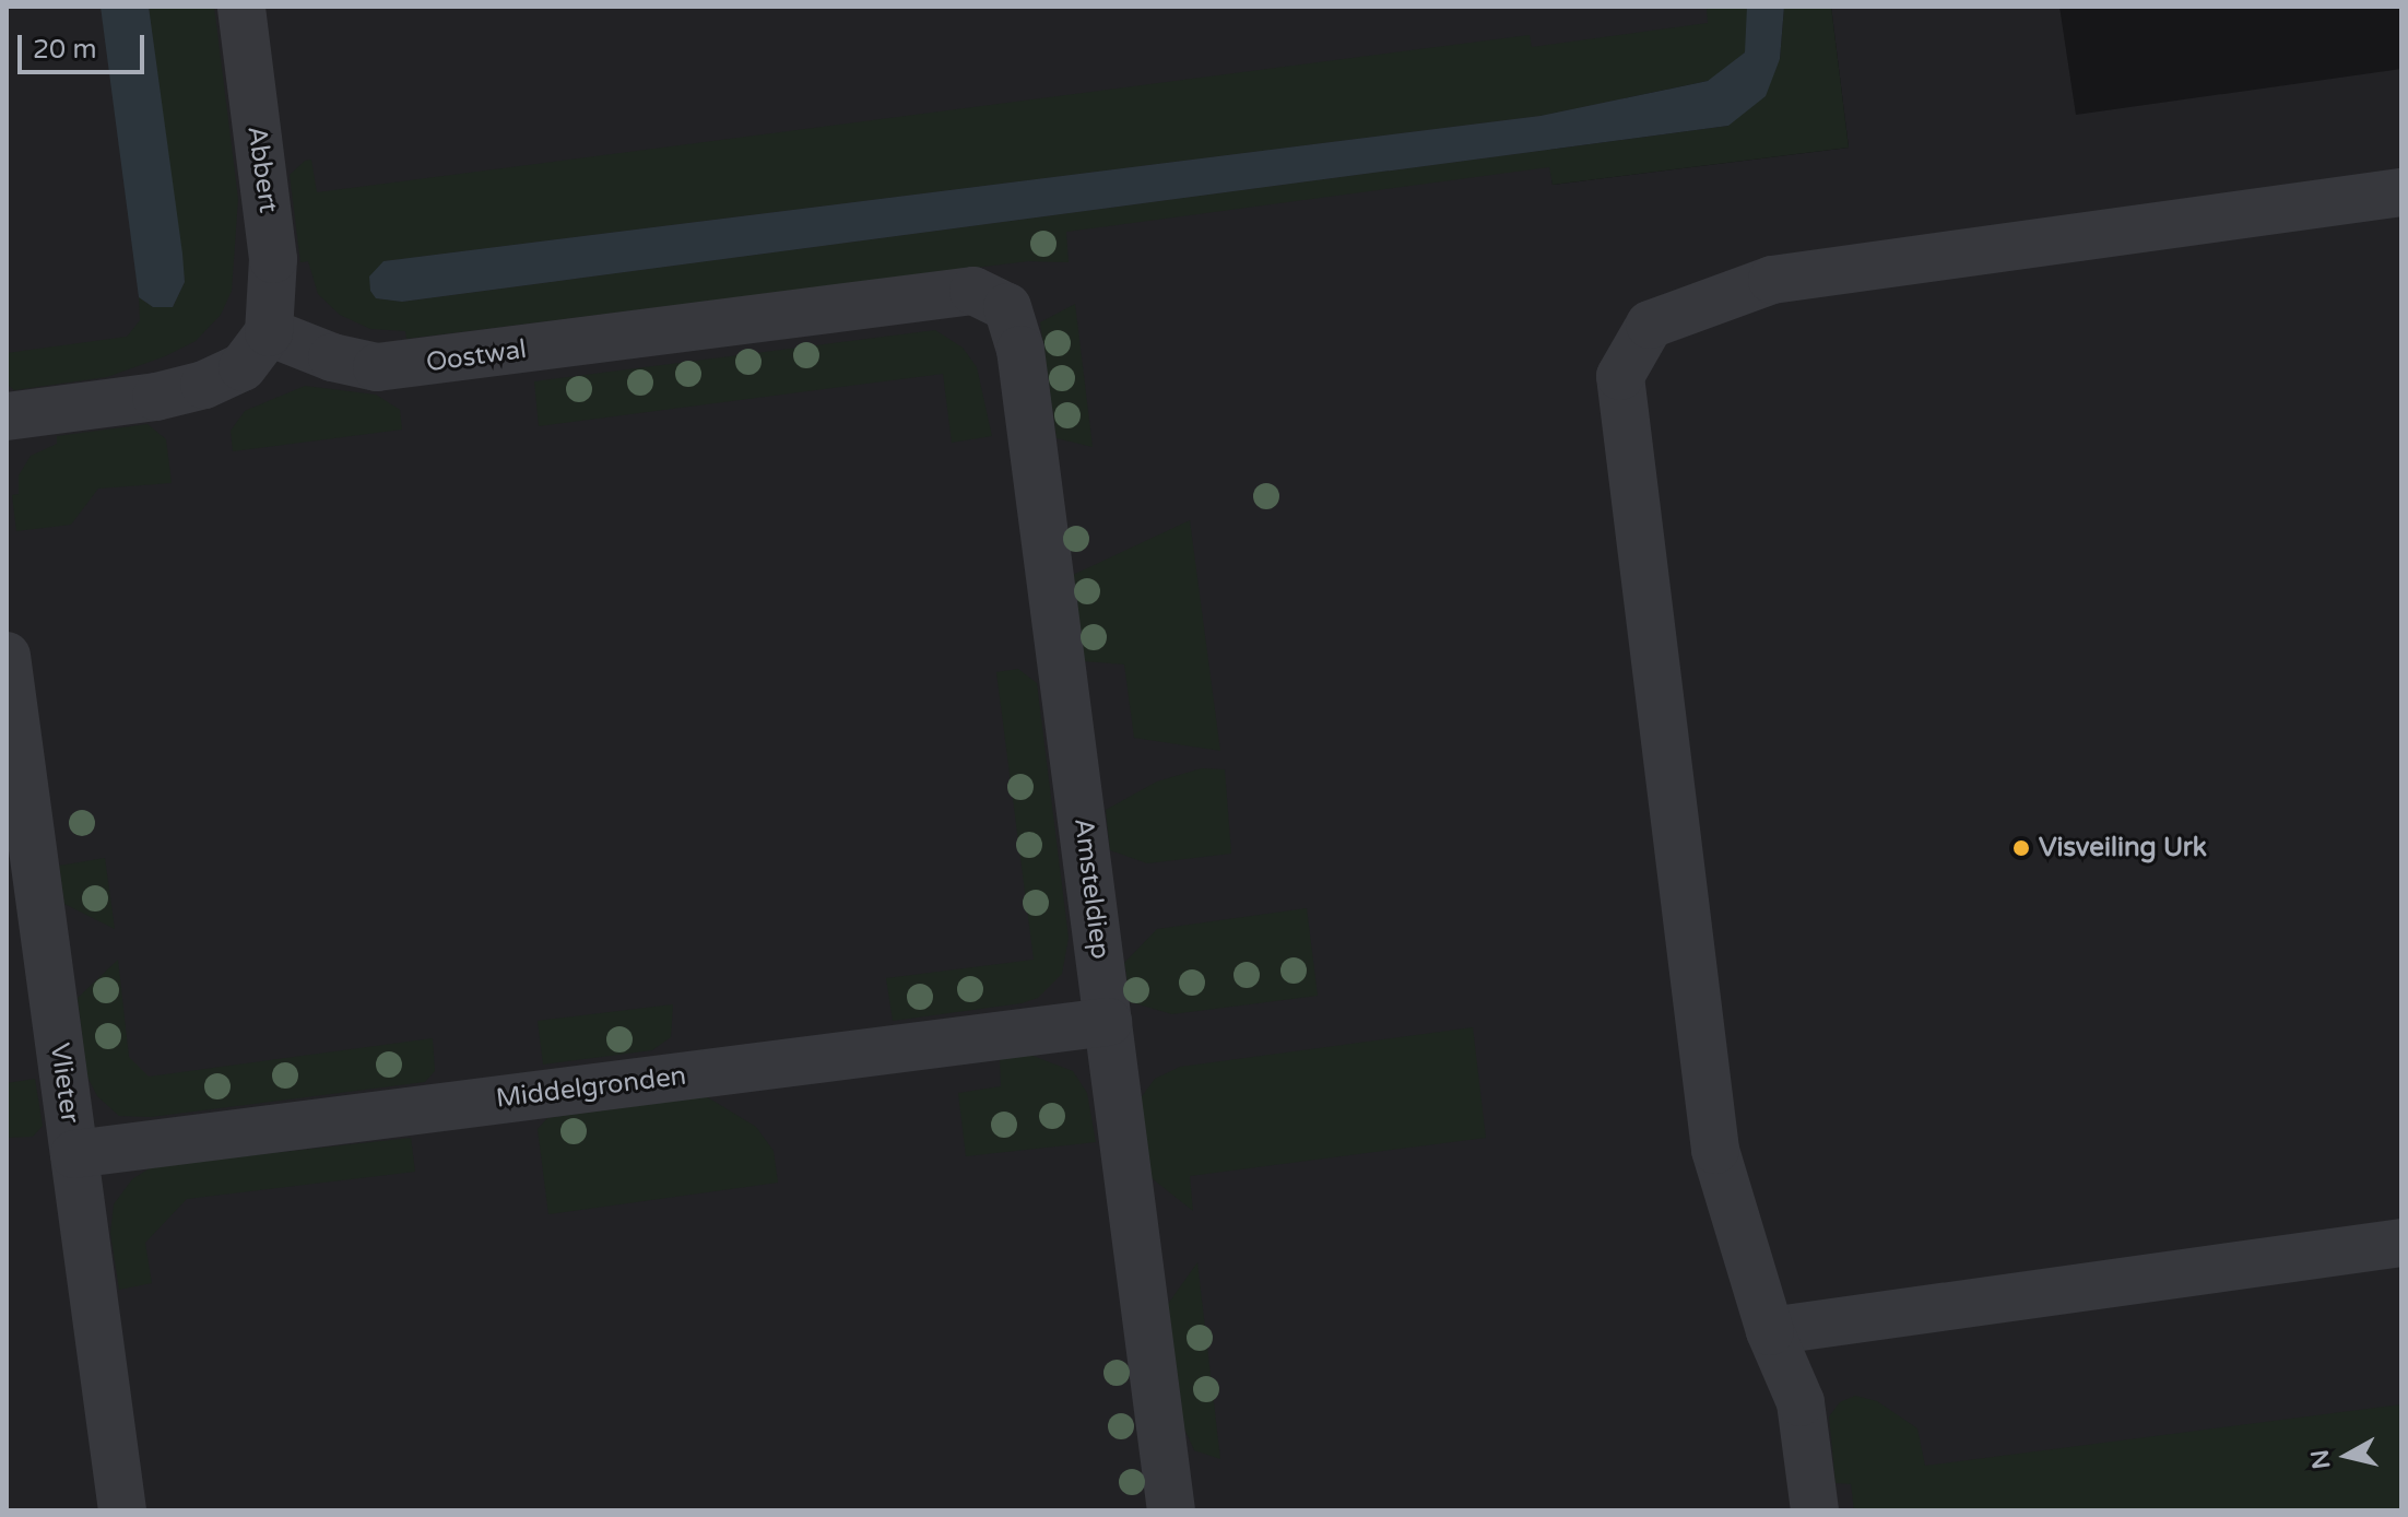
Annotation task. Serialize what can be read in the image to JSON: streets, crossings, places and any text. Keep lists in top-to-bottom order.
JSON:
{
  "streets": {
    "street": [
      "Abbert",
      "Oostwal",
      "Amsteldiep",
      "Vlieter",
      "Middelgronden"
    ]
  },
  "crossings": [
    ["Abbert", "Oostwal"],
    ["Oostwal", "Amsteldiep"],
    ["Amsteldiep", "Middelgronden"],
    ["Vlieter", "Middelgronden"]
  ],
  "places": ["Visveiling Urk"],
  "scale_bar": "20 m",
  "north": "left"
}
